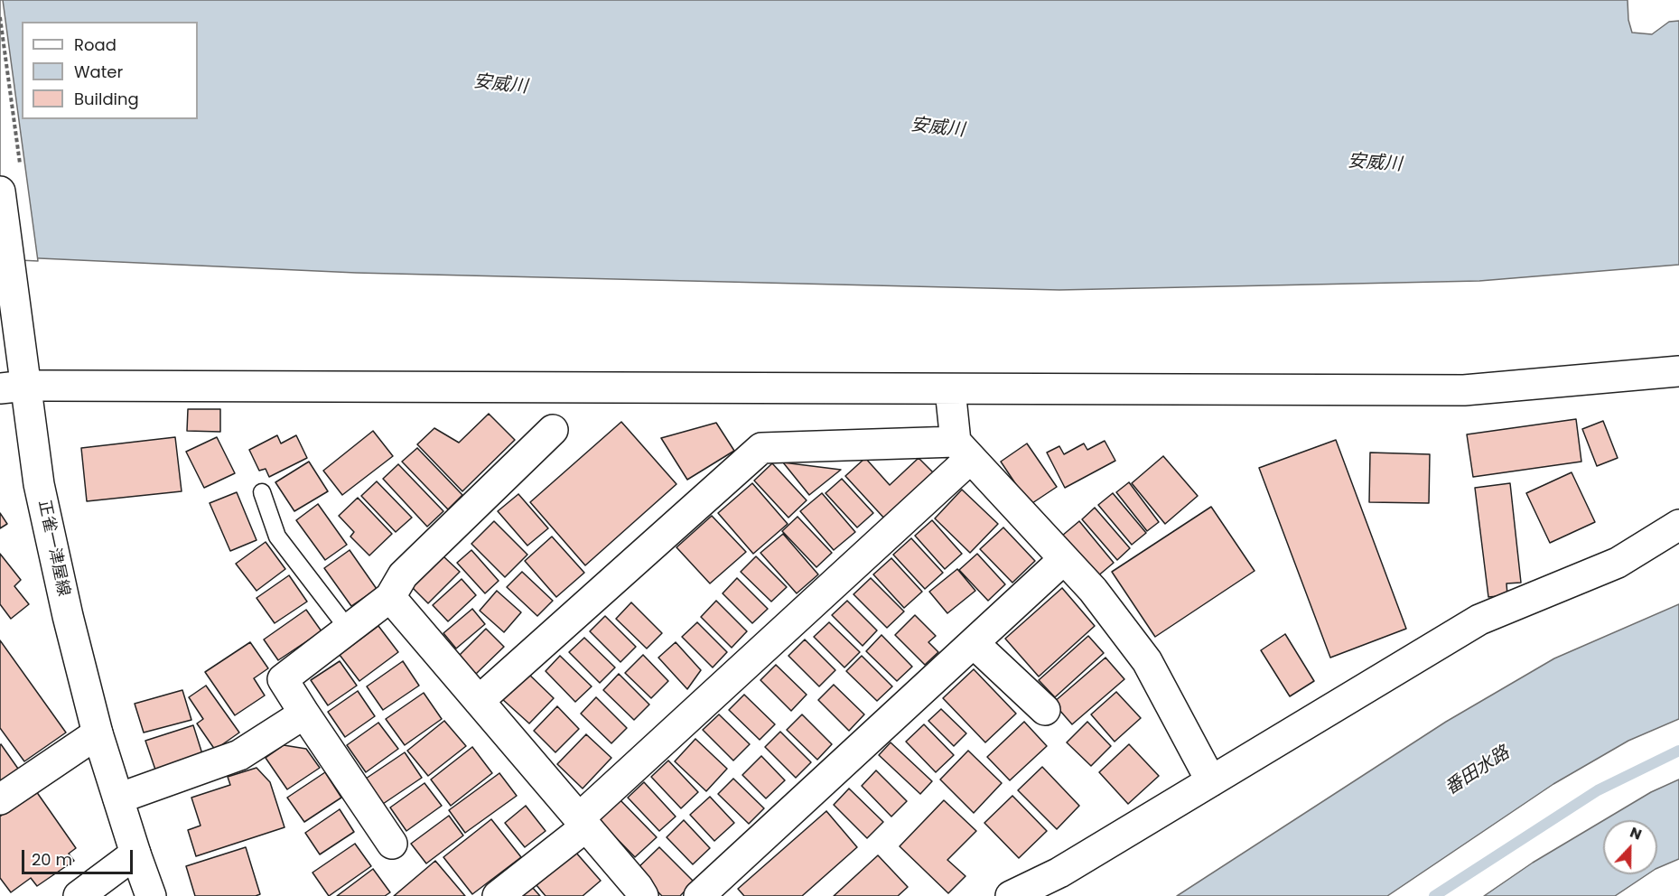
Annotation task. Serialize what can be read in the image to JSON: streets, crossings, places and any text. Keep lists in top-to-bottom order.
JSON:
{
  "streets": {
    "street": ["正雀一津屋線"]
  },
  "water": ["安威川", "番田水路"],
  "legend": ["Road", "Water", "Building"],
  "scale_bar": "20 m",
  "north": "top"
}
